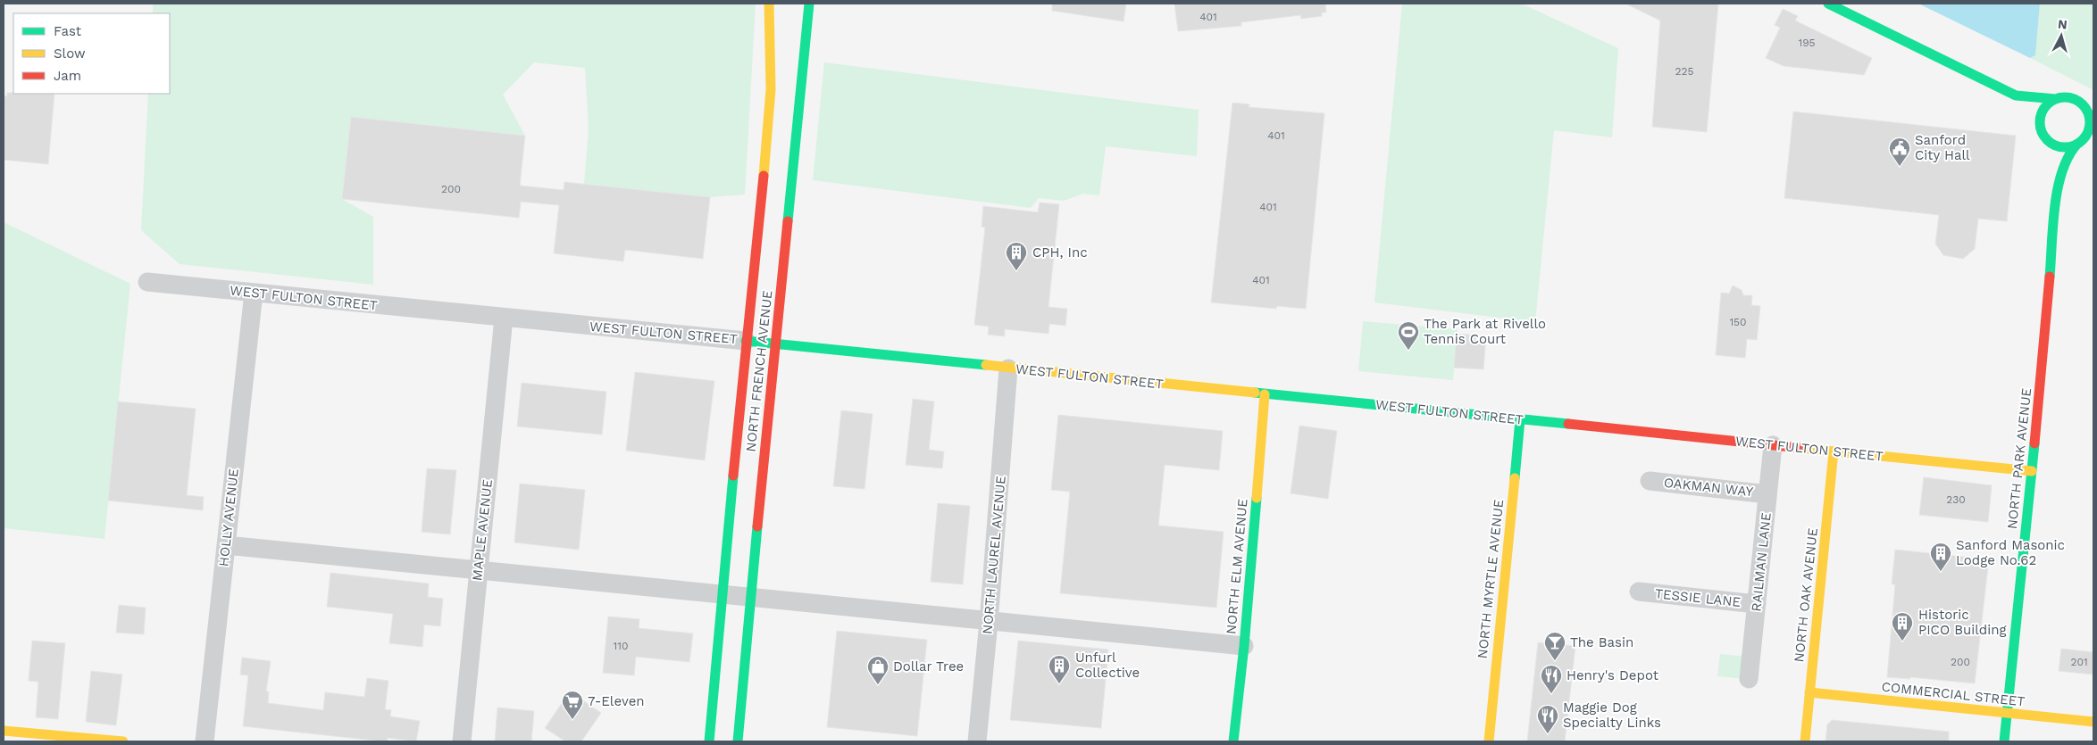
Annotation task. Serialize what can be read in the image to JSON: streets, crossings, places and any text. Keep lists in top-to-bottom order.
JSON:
{
  "streets": {
    "street": [
      "WEST FULTON STREET",
      "NORTH FRENCH AVENUE",
      "NORTH PARK AVENUE",
      "OAKMAN WAY",
      "HOLLY AVENUE",
      "MAPLE AVENUE",
      "NORTH LAUREL AVENUE",
      "RAILMAN LANE",
      "NORTH ELM AVENUE",
      "NORTH MYRTLE AVENUE",
      "NORTH OAK AVENUE",
      "TESSIE LANE",
      "COMMERCIAL STREET"
    ]
  },
  "crossings": [
    ["WEST FULTON STREET", "NORTH FRENCH AVENUE"],
    ["WEST FULTON STREET", "NORTH PARK AVENUE"],
    ["WEST FULTON STREET", "HOLLY AVENUE"],
    ["WEST FULTON STREET", "MAPLE AVENUE"],
    ["WEST FULTON STREET", "NORTH LAUREL AVENUE"],
    ["WEST FULTON STREET", "RAILMAN LANE"],
    ["WEST FULTON STREET", "NORTH ELM AVENUE"],
    ["WEST FULTON STREET", "NORTH MYRTLE AVENUE"],
    ["WEST FULTON STREET", "NORTH OAK AVENUE"],
    ["NORTH PARK AVENUE", "COMMERCIAL STREET"],
    ["OAKMAN WAY", "RAILMAN LANE"],
    ["RAILMAN LANE", "TESSIE LANE"],
    ["NORTH OAK AVENUE", "COMMERCIAL STREET"]
  ],
  "places": {
    "public building": ["Sanford City Hall"],
    "building": [
      "CPH, Inc",
      "Sanford Masonic Lodge No.62",
      "Historic PICO Building",
      "Unfurl Collective"
    ],
    "sports": ["The Park at Rivello Tennis Court"],
    "bar": ["The Basin"],
    "shop": ["Dollar Tree"],
    "restaurant": ["Henry's Depot", "Maggie Dog Specialty Links"],
    "supermarket": ["7-Eleven"]
  },
  "house_numbers": [
    "401",
    "195",
    "225",
    "401",
    "200",
    "401",
    "401",
    "150",
    "230",
    "110",
    "200",
    "201"
  ],
  "legend": ["Fast", "Slow", "Jam"],
  "north": "top"
}
